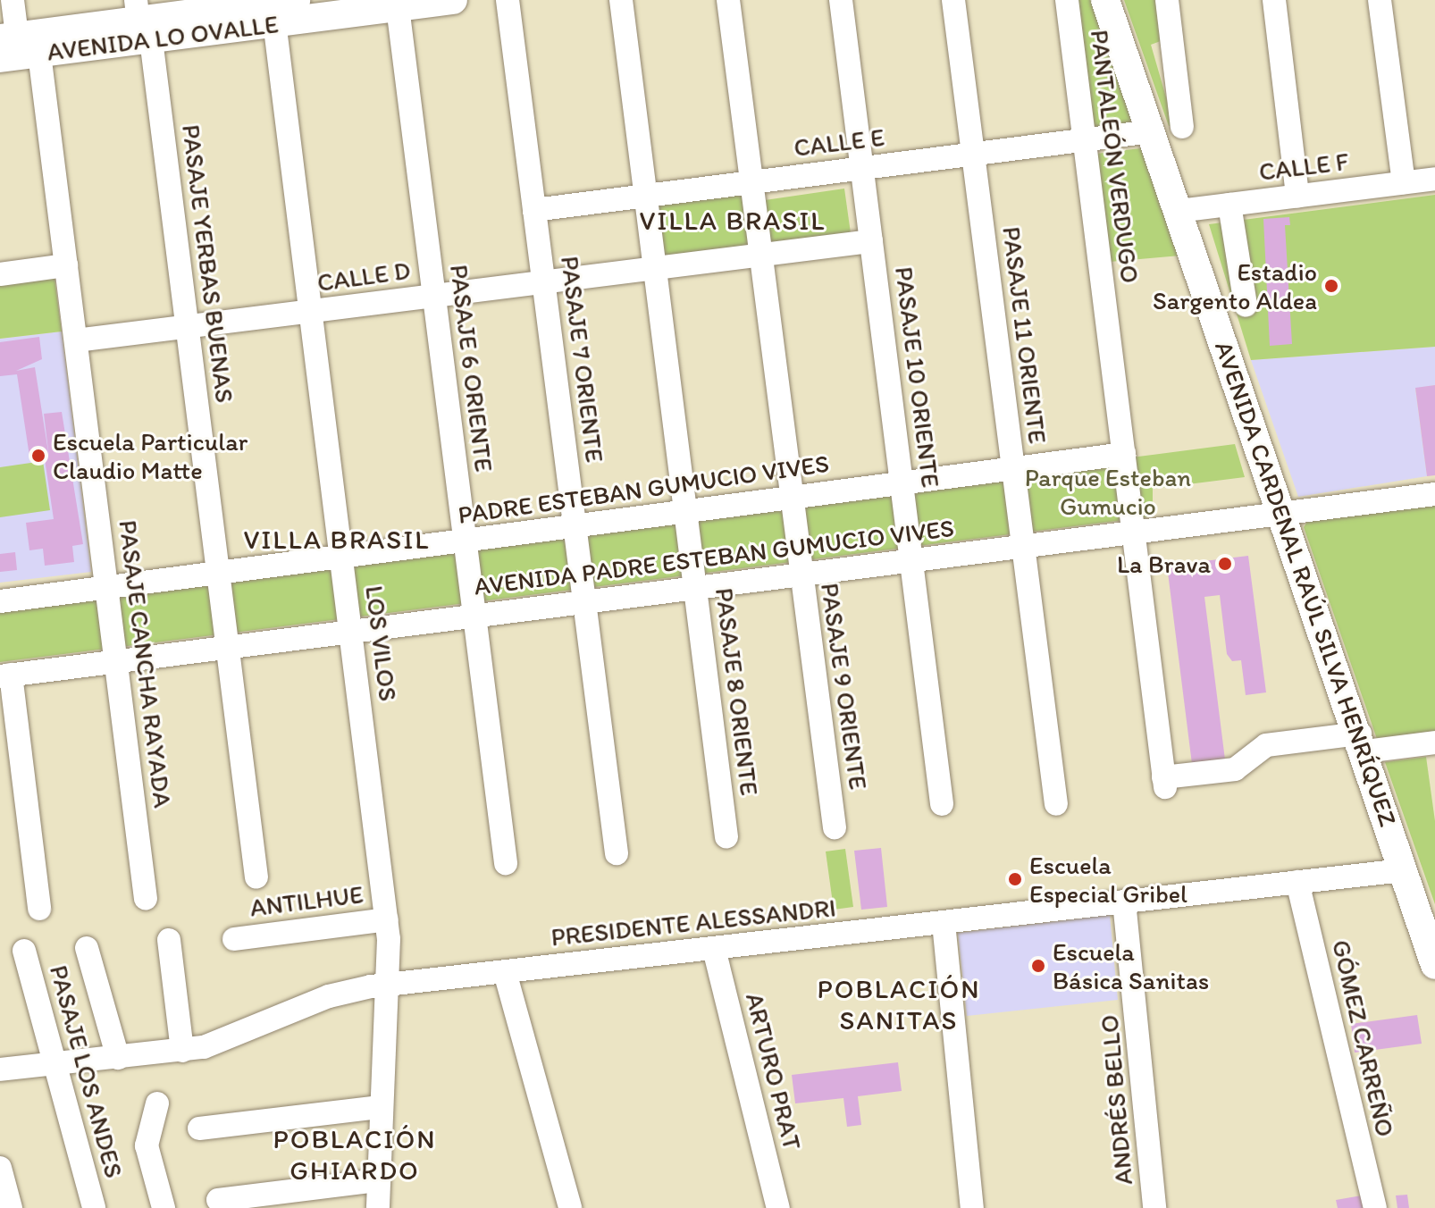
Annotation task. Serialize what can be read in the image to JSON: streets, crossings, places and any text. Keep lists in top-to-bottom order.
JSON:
{
  "streets": {
    "main road": ["AVENIDA LO OVALLE", "AVENIDA CARDENAL RAÚL SILVA HENRÍQUEZ"],
    "street": [
      "CALLE E",
      "PANTALEÓN VERDUGO",
      "CALLE F",
      "PASAJE YERBAS BUENAS",
      "CALLE D",
      "PASAJE 11 ORIENTE",
      "PASAJE 7 ORIENTE",
      "PASAJE 6 ORIENTE",
      "PASAJE 10 ORIENTE",
      "PADRE ESTEBAN GUMUCIO VIVES",
      "AVENIDA PADRE ESTEBAN GUMUCIO VIVES",
      "LOS VILOS",
      "PASAJE CANCHA RAYADA",
      "PASAJE 9 ORIENTE",
      "PASAJE 8 ORIENTE",
      "ANTILHUE",
      "PRESIDENTE ALESSANDRI",
      "GÓMEZ CARREÑO",
      "PASAJE LOS ANDES",
      "ARTURO PRAT",
      "ANDRÉS BELLO"
    ]
  },
  "crossings": [
    ["AVENIDA LO OVALLE", "PASAJE YERBAS BUENAS"],
    ["AVENIDA LO OVALLE", "PASAJE 6 ORIENTE"],
    ["AVENIDA LO OVALLE", "LOS VILOS"],
    ["AVENIDA LO OVALLE", "PASAJE CANCHA RAYADA"],
    ["CALLE E", "PANTALEÓN VERDUGO"],
    ["CALLE E", "PASAJE 11 ORIENTE"],
    ["CALLE E", "PASAJE 7 ORIENTE"],
    ["CALLE E", "PASAJE 10 ORIENTE"],
    ["CALLE E", "AVENIDA CARDENAL RAÚL SILVA HENRÍQUEZ"],
    ["CALLE E", "PASAJE 9 ORIENTE"],
    ["CALLE E", "PASAJE 8 ORIENTE"],
    ["PANTALEÓN VERDUGO", "PADRE ESTEBAN GUMUCIO VIVES"],
    ["PANTALEÓN VERDUGO", "AVENIDA PADRE ESTEBAN GUMUCIO VIVES"],
    ["PANTALEÓN VERDUGO", "AVENIDA CARDENAL RAÚL SILVA HENRÍQUEZ"],
    ["CALLE F", "AVENIDA CARDENAL RAÚL SILVA HENRÍQUEZ"],
    ["PASAJE YERBAS BUENAS", "CALLE D"],
    ["PASAJE YERBAS BUENAS", "PADRE ESTEBAN GUMUCIO VIVES"],
    ["PASAJE YERBAS BUENAS", "AVENIDA PADRE ESTEBAN GUMUCIO VIVES"],
    ["CALLE D", "PASAJE 7 ORIENTE"],
    ["CALLE D", "PASAJE 6 ORIENTE"],
    ["CALLE D", "PASAJE 10 ORIENTE"],
    ["CALLE D", "LOS VILOS"],
    ["CALLE D", "PASAJE CANCHA RAYADA"],
    ["CALLE D", "PASAJE 9 ORIENTE"],
    ["CALLE D", "PASAJE 8 ORIENTE"],
    ["PASAJE 11 ORIENTE", "PADRE ESTEBAN GUMUCIO VIVES"],
    ["PASAJE 11 ORIENTE", "AVENIDA PADRE ESTEBAN GUMUCIO VIVES"],
    ["PASAJE 7 ORIENTE", "PADRE ESTEBAN GUMUCIO VIVES"],
    ["PASAJE 7 ORIENTE", "AVENIDA PADRE ESTEBAN GUMUCIO VIVES"],
    ["PASAJE 6 ORIENTE", "PADRE ESTEBAN GUMUCIO VIVES"],
    ["PASAJE 6 ORIENTE", "AVENIDA PADRE ESTEBAN GUMUCIO VIVES"],
    ["PASAJE 10 ORIENTE", "PADRE ESTEBAN GUMUCIO VIVES"],
    ["PASAJE 10 ORIENTE", "AVENIDA PADRE ESTEBAN GUMUCIO VIVES"],
    ["PADRE ESTEBAN GUMUCIO VIVES", "LOS VILOS"],
    ["PADRE ESTEBAN GUMUCIO VIVES", "PASAJE CANCHA RAYADA"],
    ["PADRE ESTEBAN GUMUCIO VIVES", "PASAJE 9 ORIENTE"],
    ["PADRE ESTEBAN GUMUCIO VIVES", "PASAJE 8 ORIENTE"],
    ["AVENIDA PADRE ESTEBAN GUMUCIO VIVES", "AVENIDA CARDENAL RAÚL SILVA HENRÍQUEZ"],
    ["AVENIDA PADRE ESTEBAN GUMUCIO VIVES", "LOS VILOS"],
    ["AVENIDA PADRE ESTEBAN GUMUCIO VIVES", "PASAJE CANCHA RAYADA"],
    ["AVENIDA PADRE ESTEBAN GUMUCIO VIVES", "PASAJE 9 ORIENTE"],
    ["AVENIDA PADRE ESTEBAN GUMUCIO VIVES", "PASAJE 8 ORIENTE"],
    ["AVENIDA CARDENAL RAÚL SILVA HENRÍQUEZ", "PRESIDENTE ALESSANDRI"],
    ["LOS VILOS", "ANTILHUE"],
    ["LOS VILOS", "PRESIDENTE ALESSANDRI"],
    ["PRESIDENTE ALESSANDRI", "GÓMEZ CARREÑO"],
    ["PRESIDENTE ALESSANDRI", "PASAJE LOS ANDES"],
    ["PRESIDENTE ALESSANDRI", "ARTURO PRAT"],
    ["PRESIDENTE ALESSANDRI", "ANDRÉS BELLO"]
  ],
  "districts": [
    "VILLA BRASIL",
    "VILLA BRASIL",
    "POBLACIÓN SANITAS",
    "POBLACIÓN GHIARDO"
  ],
  "parks": ["Parque Esteban Gumucio"],
  "places": [
    "Estadio Sargento Aldea",
    "Escuela Particular Claudio Matte",
    "La Brava",
    "Escuela Especial Gribel",
    "Escuela Básica Sanitas"
  ]
}
